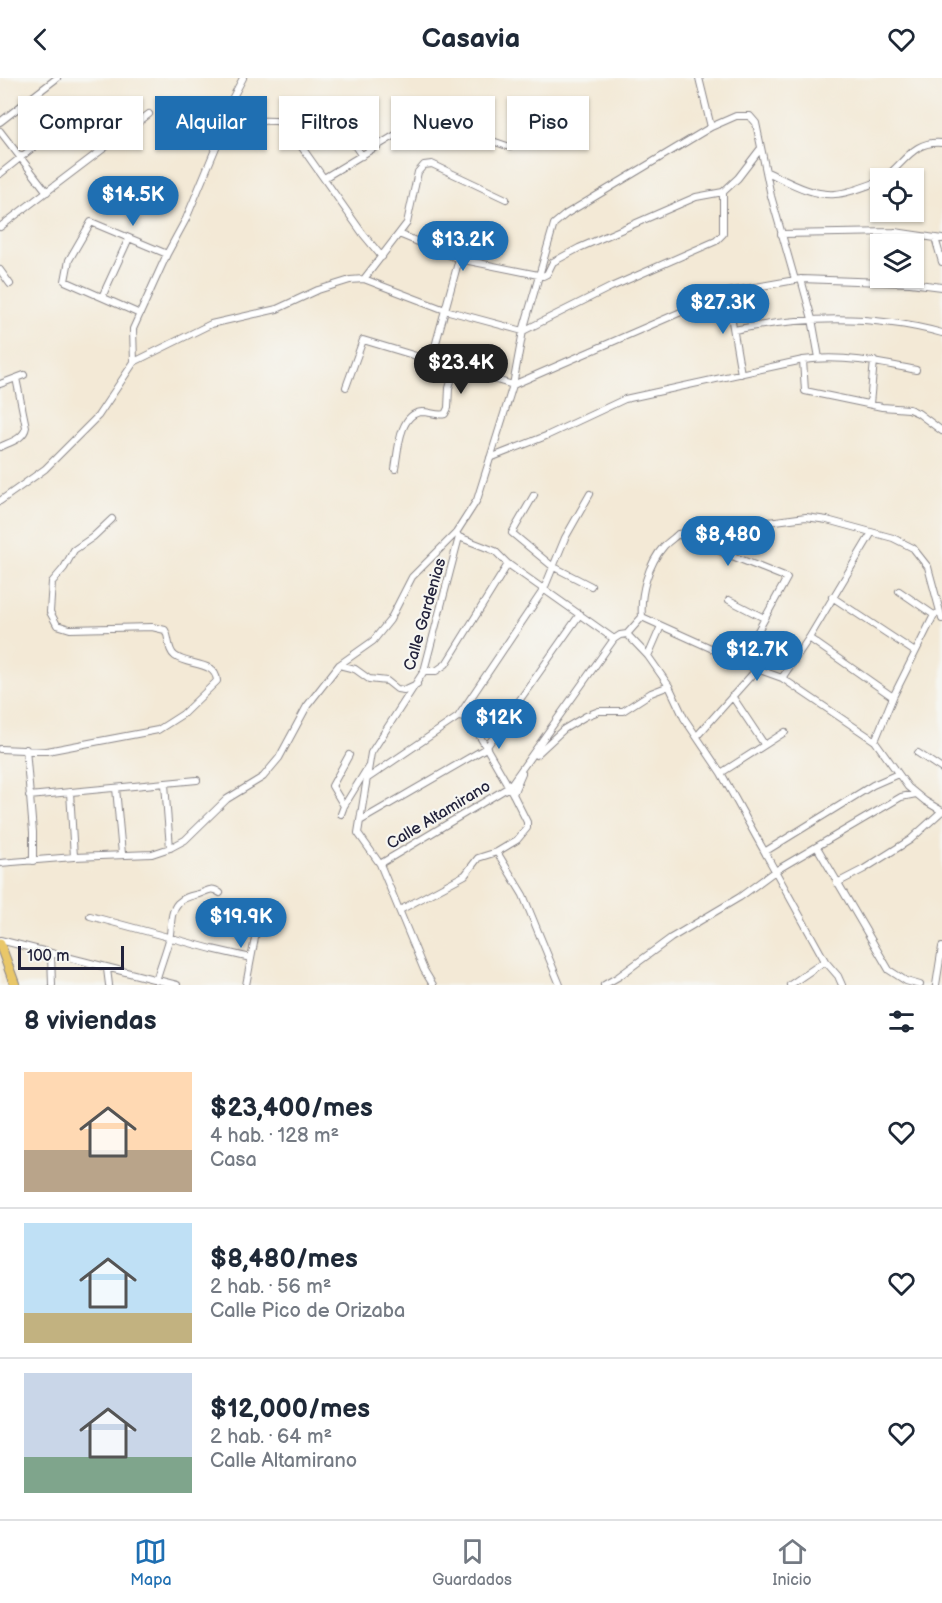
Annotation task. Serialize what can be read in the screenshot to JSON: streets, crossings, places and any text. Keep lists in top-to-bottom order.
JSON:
{
  "streets": {
    "street": ["Calle Gardenias", "Calle Altamirano"]
  },
  "crossings": [
    ["Calle Gardenias", "Calle Altamirano"]
  ],
  "scale_bar": "100 m",
  "page": {
    "header": "Casavia",
    "chip": [
      "Comprar",
      "Alquilar",
      "Filtros",
      "Nuevo",
      "Piso"
    ],
    "price": [
      "$14.5K",
      "$13.2K",
      "$27.3K",
      "$23.4K",
      "$8,480",
      "$12.7K",
      "$12K",
      "$19.9K"
    ],
    "scale": "100 m",
    "heading": "8 viviendas",
    "list": [
      {
        "name": "$23,400/mes",
        "note": "4 hab. · 128 m² · Casa"
      },
      {
        "name": "$8,480/mes",
        "note": "2 hab. · 56 m² · Calle Pico de Orizaba"
      },
      {
        "name": "$12,000/mes",
        "note": "2 hab. · 64 m² · Calle Altamirano"
      }
    ],
    "tabs": ["Mapa", "Guardados", "Inicio"]
  }
}
